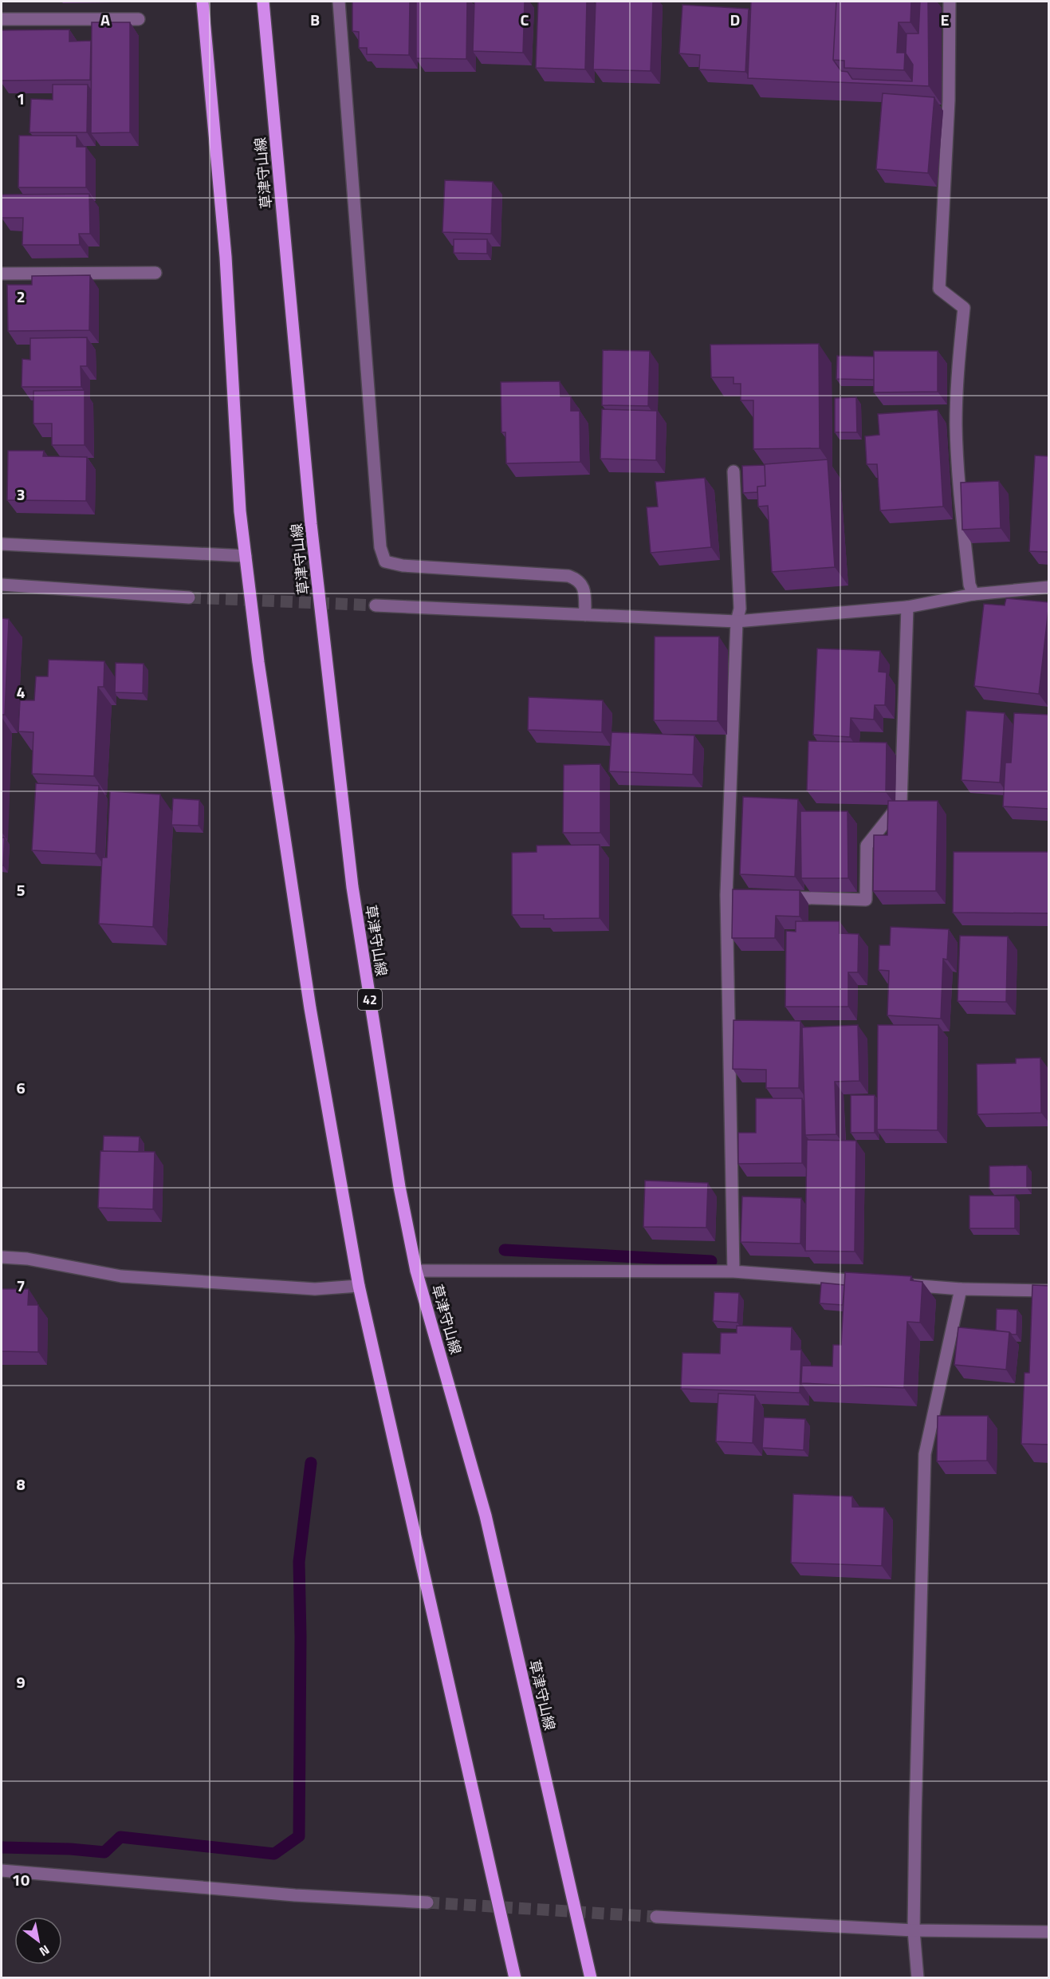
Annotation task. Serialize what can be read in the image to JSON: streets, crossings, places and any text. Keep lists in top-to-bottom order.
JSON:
{
  "streets": {
    "main road": ["草津守山線", "42"]
  },
  "north": "bottom right",
  "grid": {
    "columns": [
      "A",
      "B",
      "C",
      "D",
      "E"
    ],
    "rows": [
      "1",
      "2",
      "3",
      "4",
      "5",
      "6",
      "7",
      "8",
      "9",
      "10"
    ]
  }
}
